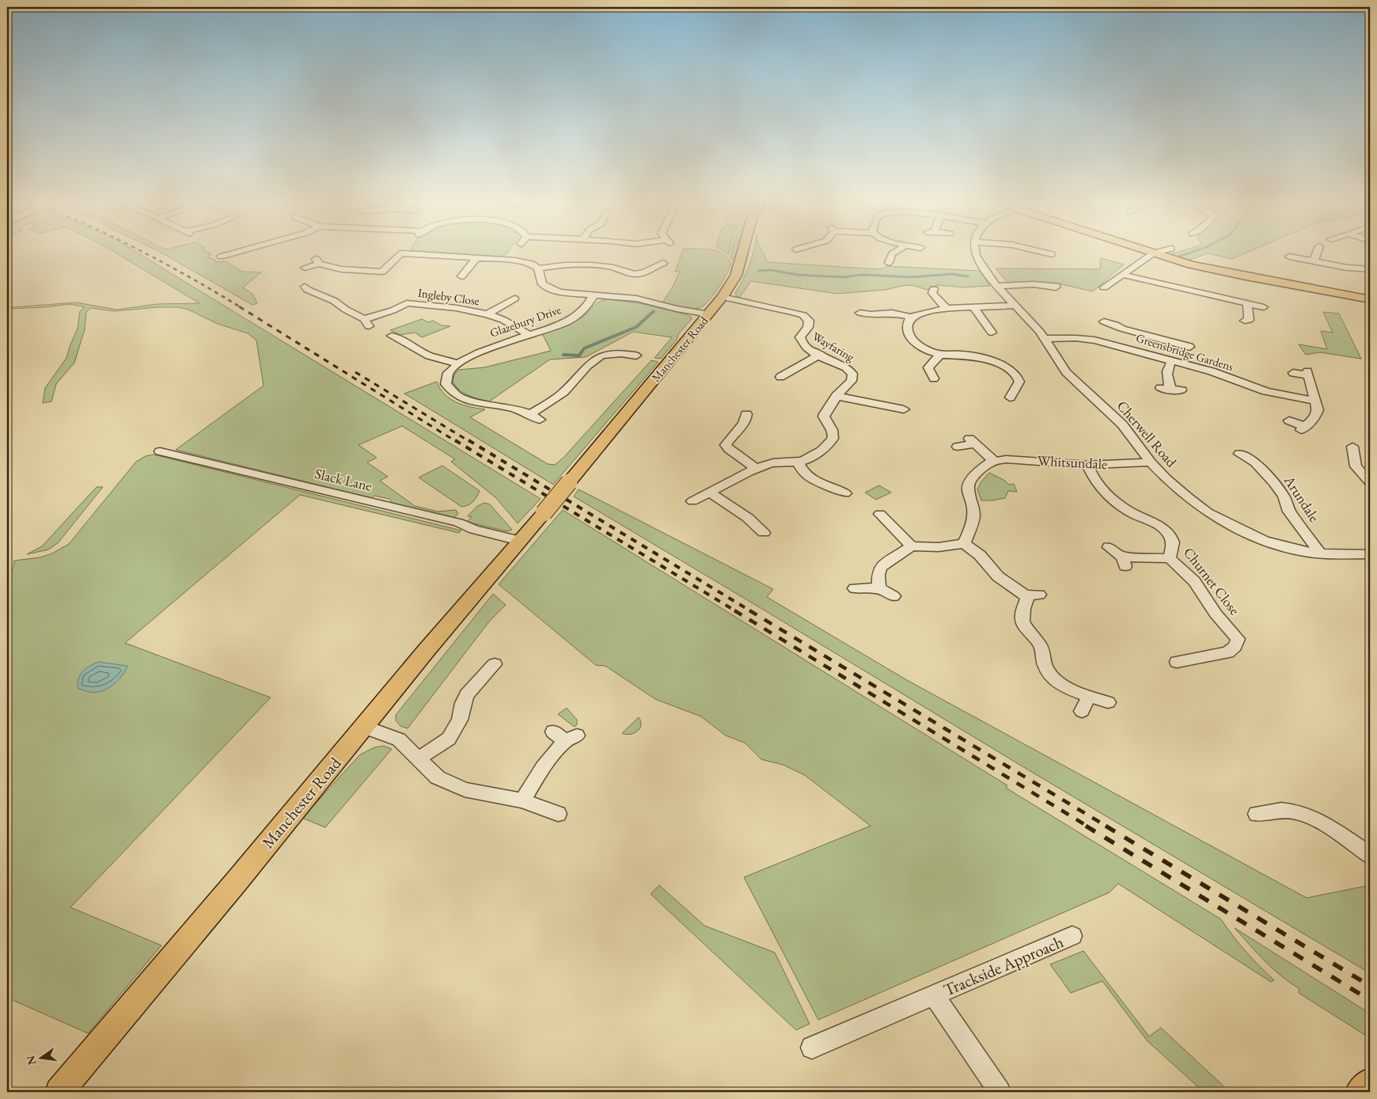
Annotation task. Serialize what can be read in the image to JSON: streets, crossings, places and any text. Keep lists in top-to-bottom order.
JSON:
{
  "streets": {
    "main road": ["Manchester Road"],
    "street": [
      "Ingleby Close",
      "Glazebury Drive",
      "Wayfaring",
      "Greensbridge Gardens",
      "Cherwell Road",
      "Whitsundale",
      "Slack Lane",
      "Arundale",
      "Churnet Close",
      "Trackside Approach"
    ]
  },
  "crossings": [
    ["Ingleby Close", "Glazebury Drive"],
    ["Wayfaring", "Manchester Road"],
    ["Manchester Road", "Slack Lane"],
    ["Greensbridge Gardens", "Cherwell Road"],
    ["Cherwell Road", "Whitsundale"],
    ["Cherwell Road", "Arundale"],
    ["Whitsundale", "Churnet Close"]
  ],
  "north": "left"
}
